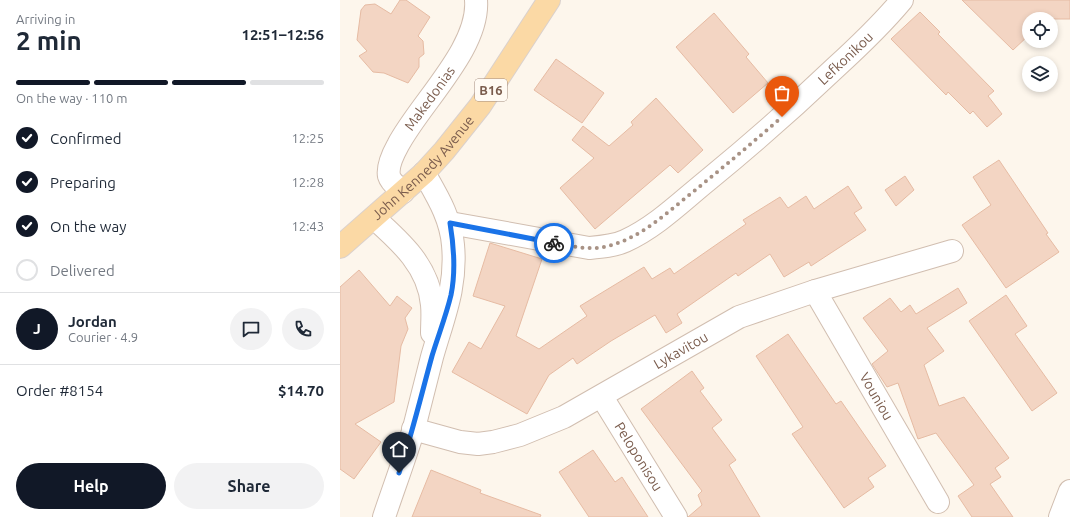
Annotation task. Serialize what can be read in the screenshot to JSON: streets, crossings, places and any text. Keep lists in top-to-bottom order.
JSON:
{
  "streets": {
    "main road": ["B16", "John Kennedy Avenue"],
    "street": [
      "Lefkonikou",
      "Makedonias",
      "Lykavitou",
      "Vouniou",
      "Peloponisou"
    ]
  },
  "crossings": [
    ["Makedonias", "John Kennedy Avenue"],
    ["Lykavitou", "Vouniou"],
    ["Lykavitou", "Peloponisou"]
  ],
  "page": {
    "heading": ["2 min", "Arriving in", "12:51–12:56"],
    "panel": [
      "Jordan",
      "Courier · 4.9",
      "Order #8154",
      "$14.70"
    ],
    "bar": "On the way · 110 m",
    "list": [
      ["Confirmed", "12:25"],
      ["Preparing", "12:28"],
      ["On the way", "12:43"],
      "Delivered"
    ],
    "round": "J",
    "buttons": ["Help", "Share"]
  }
}
